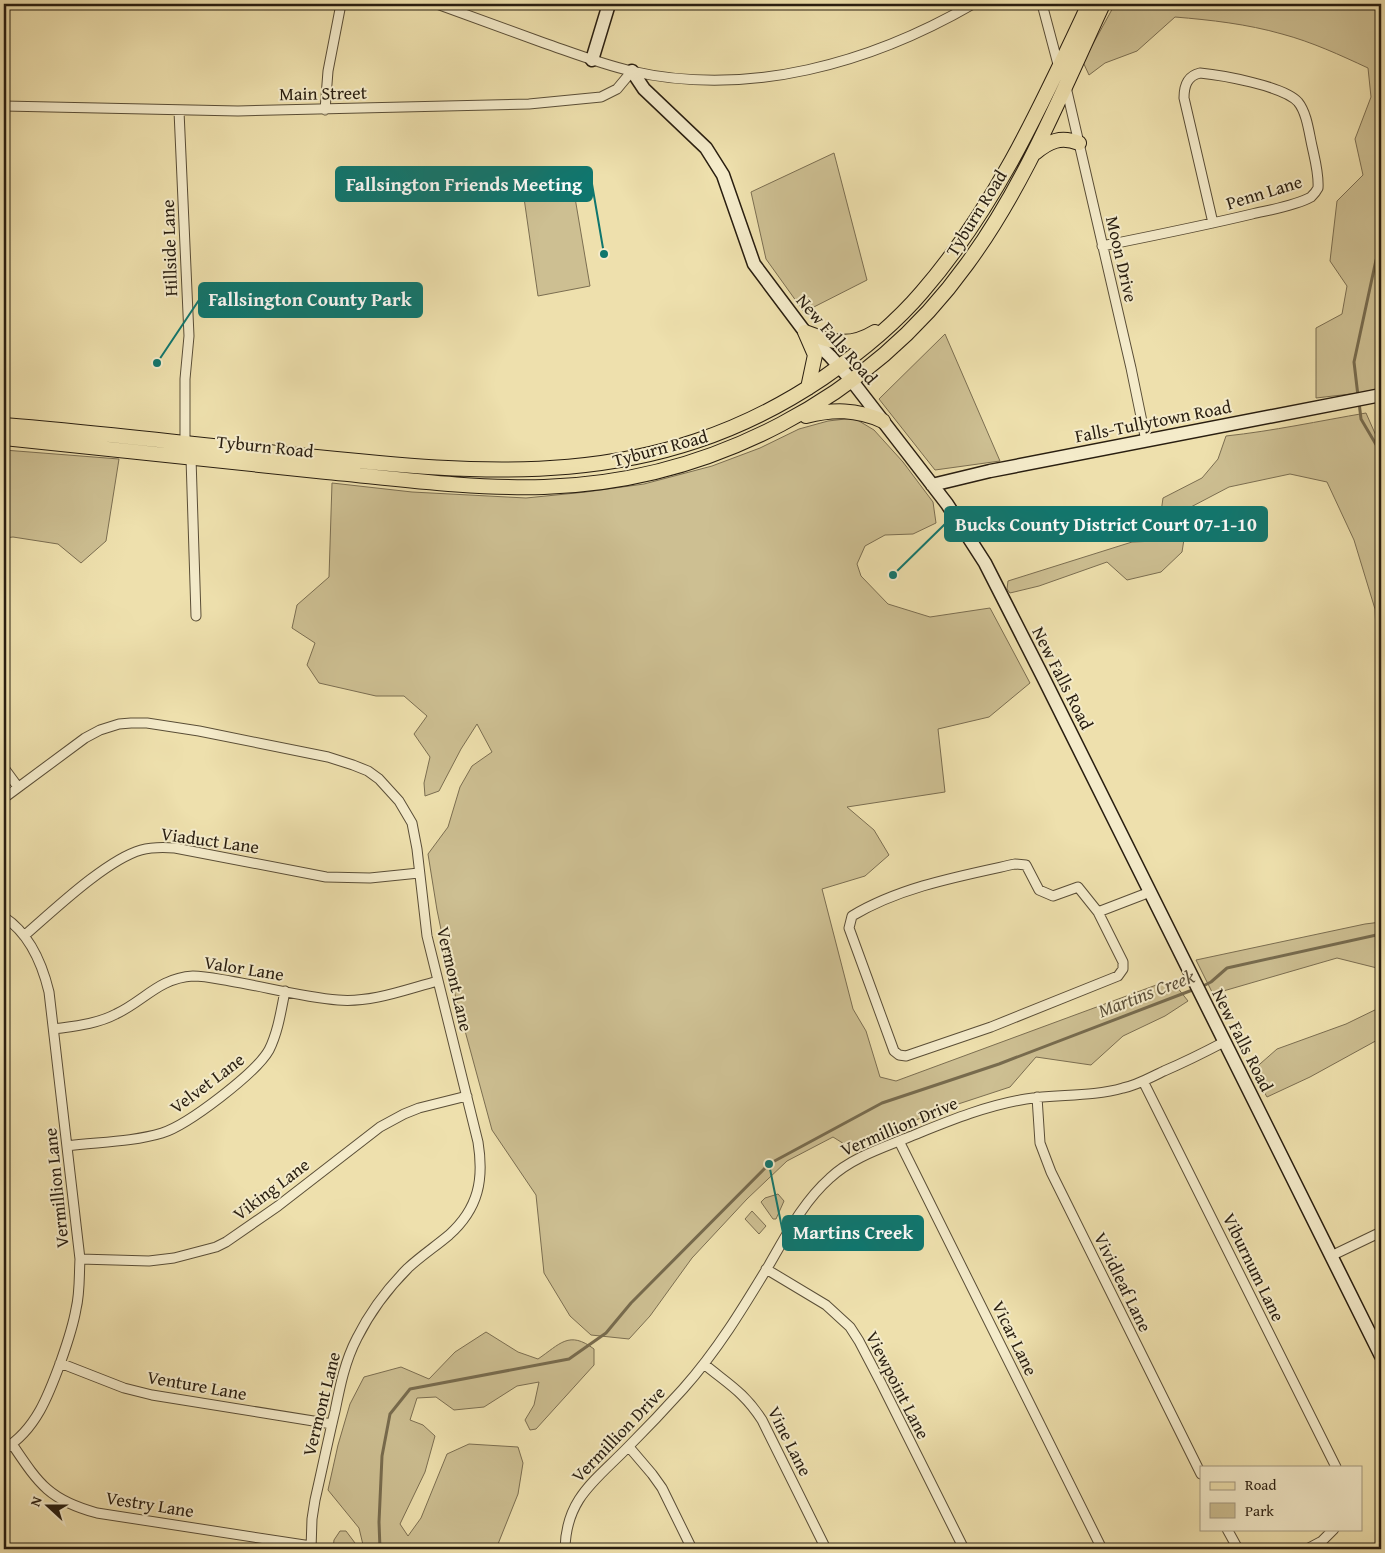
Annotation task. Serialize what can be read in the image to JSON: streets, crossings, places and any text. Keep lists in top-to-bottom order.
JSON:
{
  "streets": {
    "main road": ["Tyburn Road", "New Falls Road", "Falls-Tullytown Road"],
    "street": [
      "Main Street",
      "Penn Lane",
      "Hillside Lane",
      "Moon Drive",
      "Viaduct Lane",
      "Valor Lane",
      "Vermont Lane",
      "Velvet Lane",
      "Vermillion Drive",
      "Vermillion Lane",
      "Viking Lane",
      "Viburnum Lane",
      "Vividleaf Lane",
      "Vicar Lane",
      "Venture Lane",
      "Viewpoint Lane",
      "Vine Lane",
      "Vestry Lane"
    ]
  },
  "crossings": [
    ["Main Street", "Hillside Lane"],
    ["Main Street", "New Falls Road"],
    ["Penn Lane", "Moon Drive"],
    ["Tyburn Road", "Hillside Lane"],
    ["Tyburn Road", "Moon Drive"],
    ["Tyburn Road", "New Falls Road"],
    ["Moon Drive", "Falls-Tullytown Road"],
    ["New Falls Road", "Falls-Tullytown Road"],
    ["New Falls Road", "Vermillion Drive"],
    ["Viaduct Lane", "Vermont Lane"],
    ["Viaduct Lane", "Vermillion Lane"],
    ["Valor Lane", "Vermont Lane"],
    ["Valor Lane", "Velvet Lane"],
    ["Valor Lane", "Vermillion Lane"],
    ["Vermont Lane", "Viking Lane"],
    ["Vermont Lane", "Venture Lane"],
    ["Vermont Lane", "Vestry Lane"],
    ["Velvet Lane", "Vermillion Lane"],
    ["Vermillion Drive", "Viburnum Lane"],
    ["Vermillion Drive", "Vividleaf Lane"],
    ["Vermillion Drive", "Vicar Lane"],
    ["Vermillion Drive", "Viewpoint Lane"],
    ["Vermillion Drive", "Vine Lane"],
    ["Vermillion Lane", "Viking Lane"],
    ["Vermillion Lane", "Venture Lane"],
    ["Vermillion Lane", "Vestry Lane"]
  ],
  "water": ["Martins Creek"],
  "places": [
    "Fallsington Friends Meeting",
    "Fallsington County Park",
    "Bucks County District Court 07-1-10",
    "Martins Creek"
  ],
  "legend": ["Road", "Park"],
  "north": "left"
}
